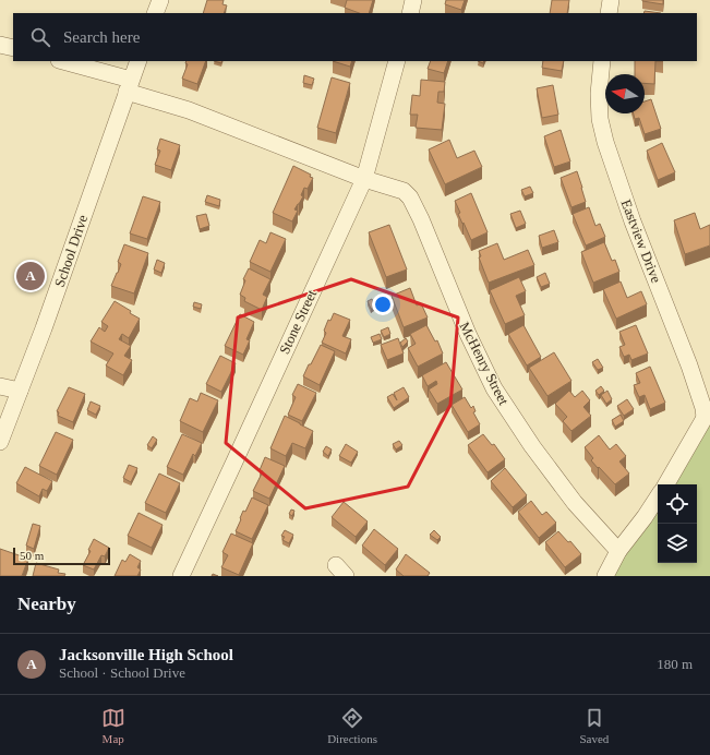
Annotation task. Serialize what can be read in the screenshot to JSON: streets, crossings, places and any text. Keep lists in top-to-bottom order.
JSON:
{
  "streets": {
    "street": [
      "Eastview Drive",
      "School Drive",
      "Stone Street",
      "McHenry Street"
    ]
  },
  "crossings": [
    ["School Drive", "McHenry Street"],
    ["Stone Street", "McHenry Street"]
  ],
  "scale_bar": "50 m",
  "north": "left",
  "page": {
    "search": "Search here",
    "pins": "A",
    "scale": "50 m",
    "heading": "Nearby",
    "list": [
      {
        "mark": "A",
        "name": "Jacksonville High School",
        "note": "School · School Drive",
        "value": "180 m"
      }
    ],
    "nav": ["Map", "Directions", "Saved"]
  }
}
